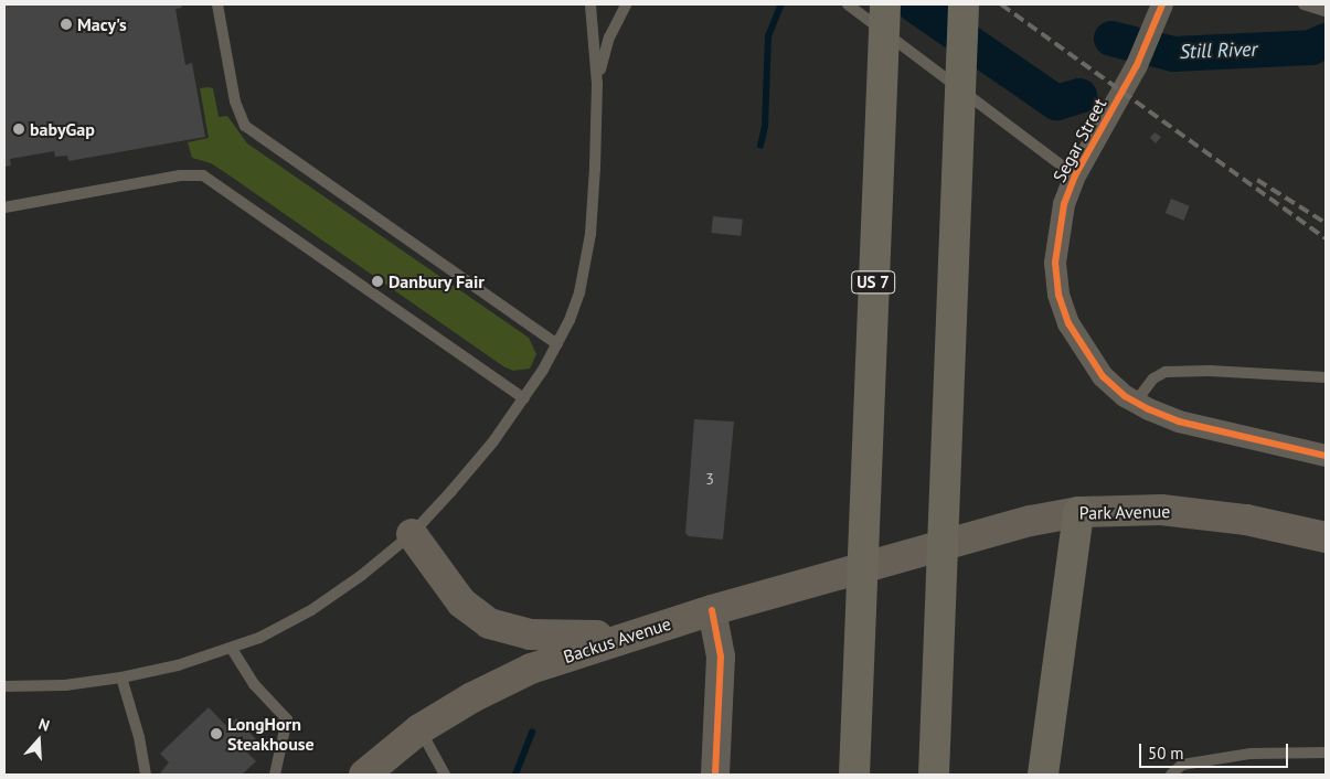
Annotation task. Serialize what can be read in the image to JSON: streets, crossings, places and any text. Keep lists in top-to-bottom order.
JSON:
{
  "streets": {
    "highway": ["US 7"],
    "main road": ["Park Avenue", "Backus Avenue"],
    "street": ["Segar Street"]
  },
  "crossings": [
    ["Park Avenue", "Backus Avenue"]
  ],
  "water": ["Still River"],
  "places": [
    "Macy's",
    "babyGap",
    "Danbury Fair",
    "LongHorn Steakhouse"
  ],
  "house_numbers": ["3"],
  "scale_bar": "50 m",
  "north": "top"
}
